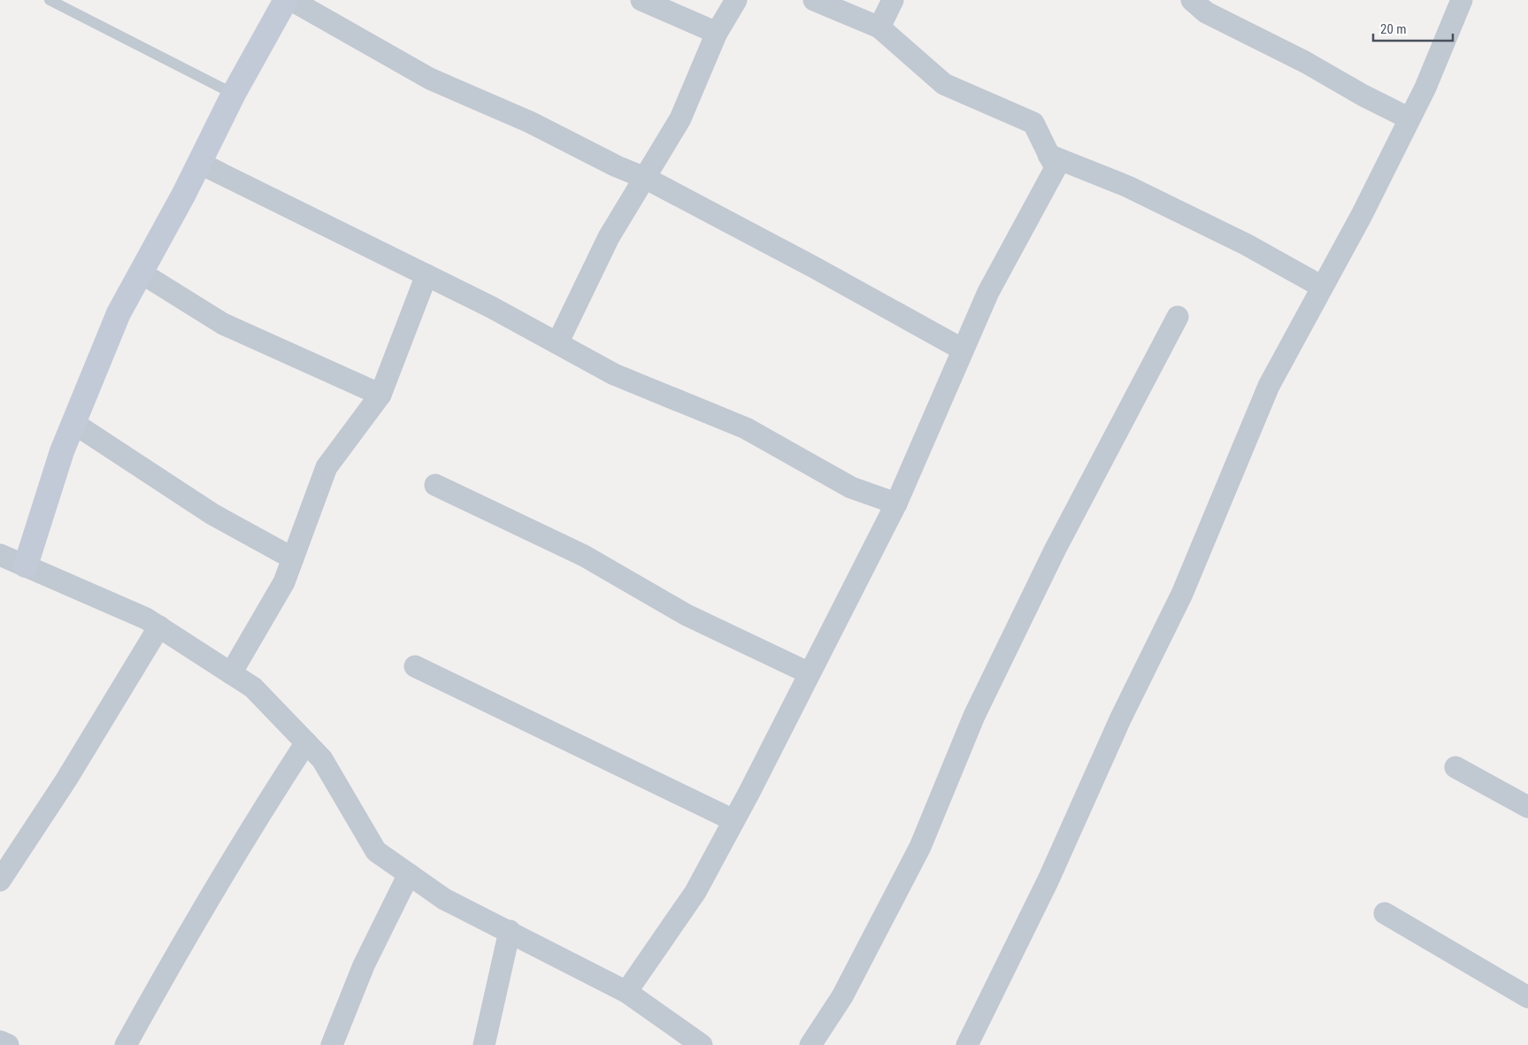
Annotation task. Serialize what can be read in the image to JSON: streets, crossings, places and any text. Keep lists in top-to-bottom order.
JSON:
{
  "scale_bar": "20 m"
}
